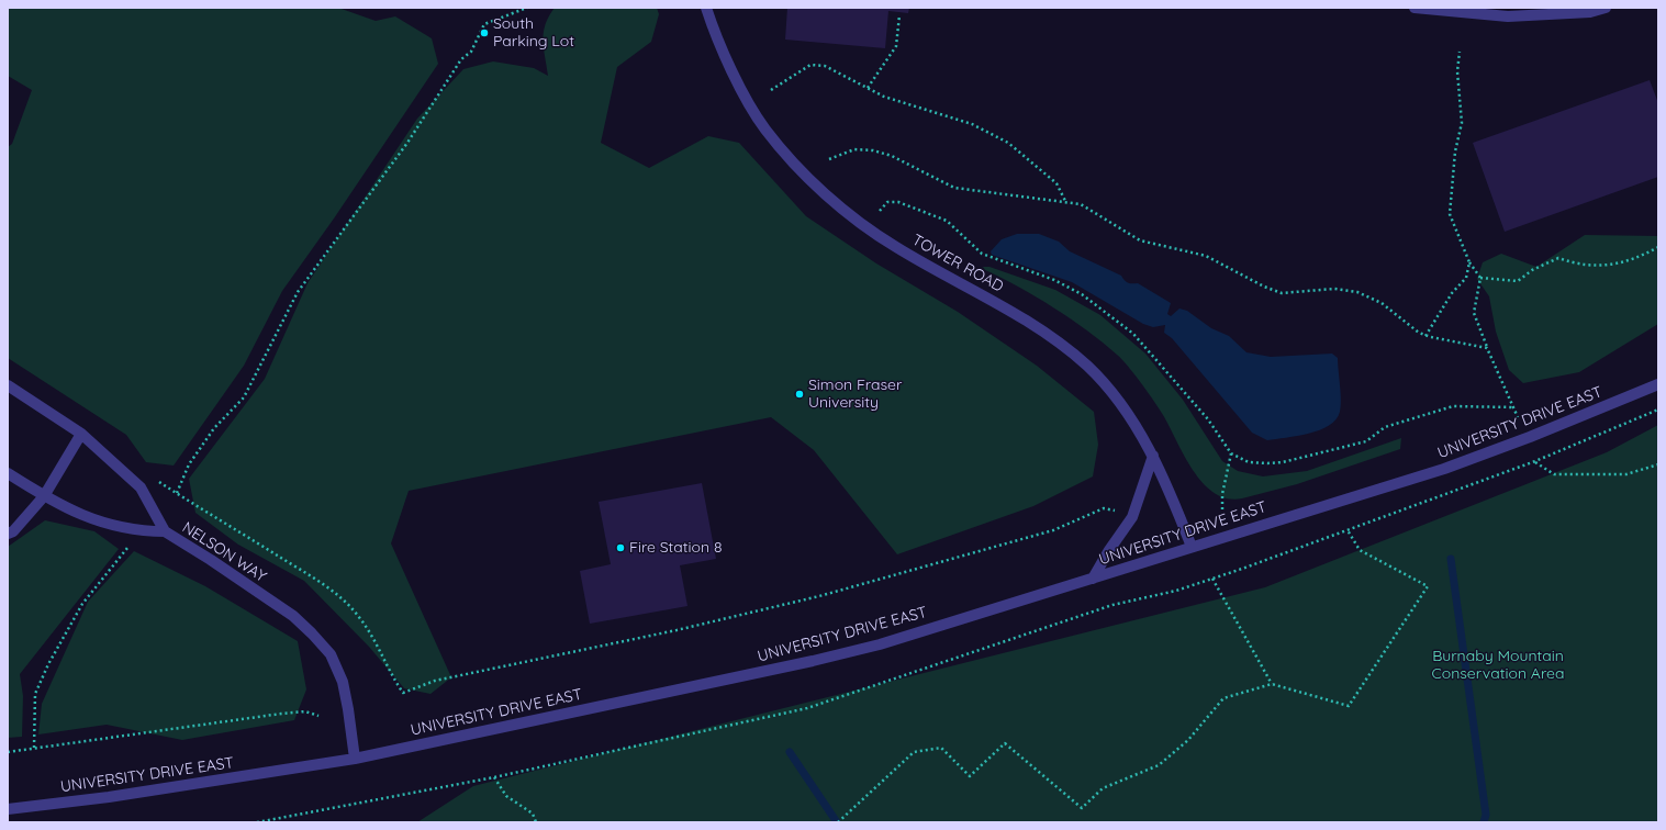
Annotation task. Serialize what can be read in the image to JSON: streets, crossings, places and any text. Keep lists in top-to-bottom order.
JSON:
{
  "streets": {
    "street": ["TOWER ROAD", "UNIVERSITY DRIVE EAST", "NELSON WAY"]
  },
  "crossings": [
    ["TOWER ROAD", "UNIVERSITY DRIVE EAST"],
    ["UNIVERSITY DRIVE EAST", "NELSON WAY"]
  ],
  "parks": ["Burnaby Mountain Conservation Area"],
  "places": ["South Parking Lot", "Simon Fraser University", "Fire Station 8"]
}
